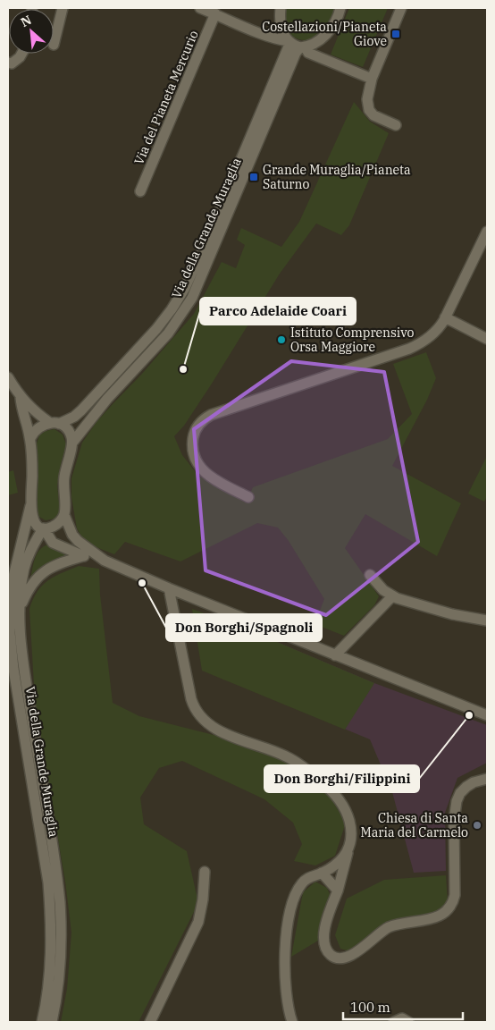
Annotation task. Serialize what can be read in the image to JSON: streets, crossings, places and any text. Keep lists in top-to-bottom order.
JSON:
{
  "streets": {
    "street": ["Via del Pianeta Mercurio", "Via della Grande Muraglia"]
  },
  "places": {
    "transit": ["Costellazioni/Pianeta Giove", "Grande Muraglia/Pianeta Saturno"],
    "other": [
      "Istituto Comprensivo Orsa Maggiore",
      "Parco Adelaide Coari",
      "Don Borghi/Spagnoli",
      "Don Borghi/Filippini",
      "Chiesa di Santa Maria del Carmelo"
    ]
  },
  "scale_bar": "100 m",
  "north": "top left"
}
